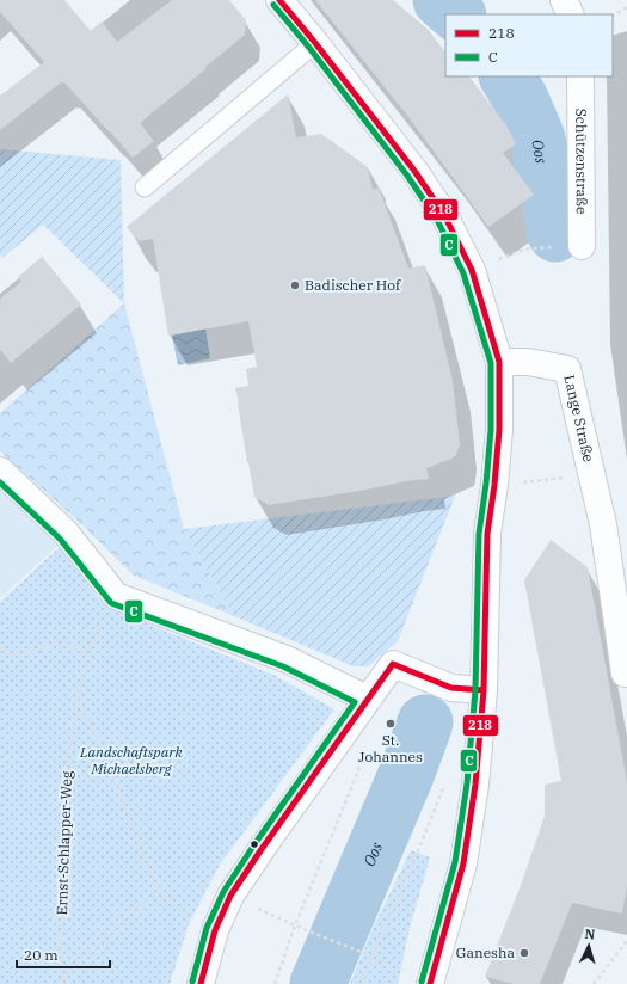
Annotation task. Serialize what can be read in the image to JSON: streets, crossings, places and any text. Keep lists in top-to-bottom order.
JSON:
{
  "streets": {
    "street": ["Schützenstraße", "Lange Straße"],
    "path": ["Ernst-Schlapper-Weg"]
  },
  "water": ["Oos"],
  "parks": ["Landschaftspark Michaelsberg"],
  "places": ["Badischer Hof", "St. Johannes", "Ganesha"],
  "lines": ["transit line 218", "transit line C"],
  "legend": ["218", "C"],
  "scale_bar": "20 m",
  "north": "top"
}
